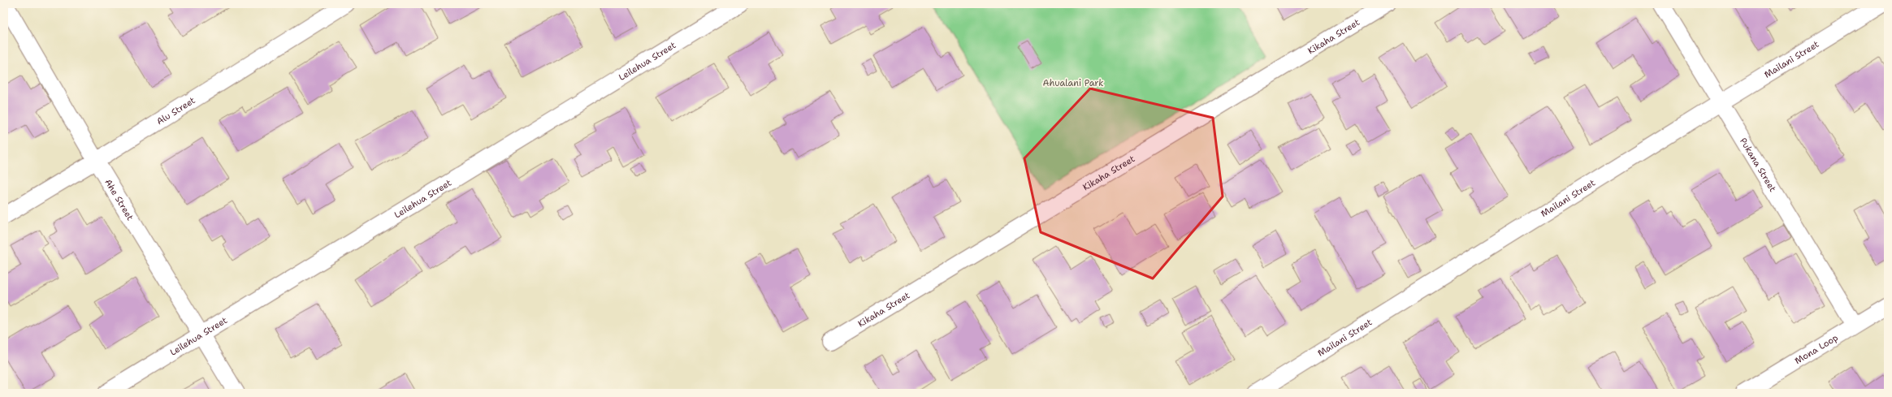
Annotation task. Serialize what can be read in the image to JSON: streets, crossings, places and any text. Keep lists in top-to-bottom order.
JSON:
{
  "streets": {
    "street": [
      "Kikaha Street",
      "Mailani Street",
      "Leilehua Street",
      "Alu Street",
      "Pukana Street",
      "Ahe Street",
      "Mona Loop"
    ]
  },
  "crossings": [
    ["Mailani Street", "Pukana Street"],
    ["Leilehua Street", "Ahe Street"],
    ["Alu Street", "Ahe Street"],
    ["Pukana Street", "Mona Loop"]
  ],
  "parks": ["Ahualani Park"]
}
